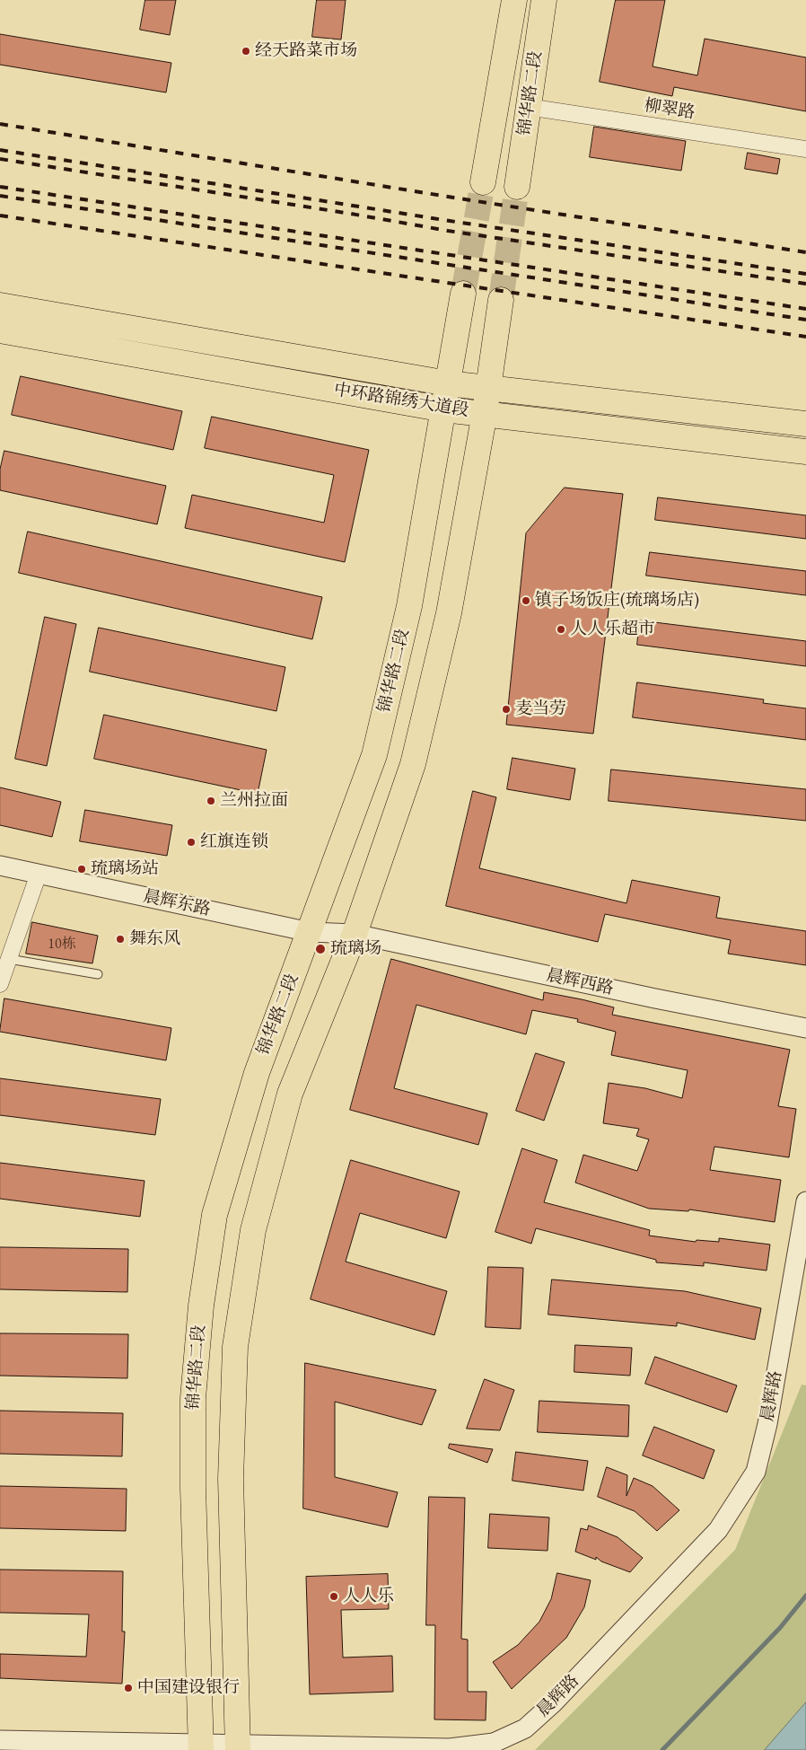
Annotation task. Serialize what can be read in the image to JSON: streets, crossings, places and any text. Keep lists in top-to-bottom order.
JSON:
{
  "streets": {
    "main road": ["锦华路二段", "中环路锦绣大道段"],
    "street": [
      "柳翠路",
      "晨辉东路",
      "晨辉西路",
      "晨辉路"
    ]
  },
  "crossings": [
    ["锦华路二段", "柳翠路"],
    ["锦华路二段", "中环路锦绣大道段"],
    ["锦华路二段", "晨辉东路"],
    ["锦华路二段", "晨辉路"],
    ["晨辉东路", "晨辉西路"]
  ],
  "places": [
    "经天路菜市场",
    "镇子场饭庄(琉璃场店)",
    "人人乐超市",
    "麦当劳",
    "兰州拉面",
    "红旗连锁",
    "琉璃场站",
    "舞东风",
    "琉璃场",
    "人人乐",
    "中国建设银行"
  ],
  "house_numbers": ["10栋"]
}
